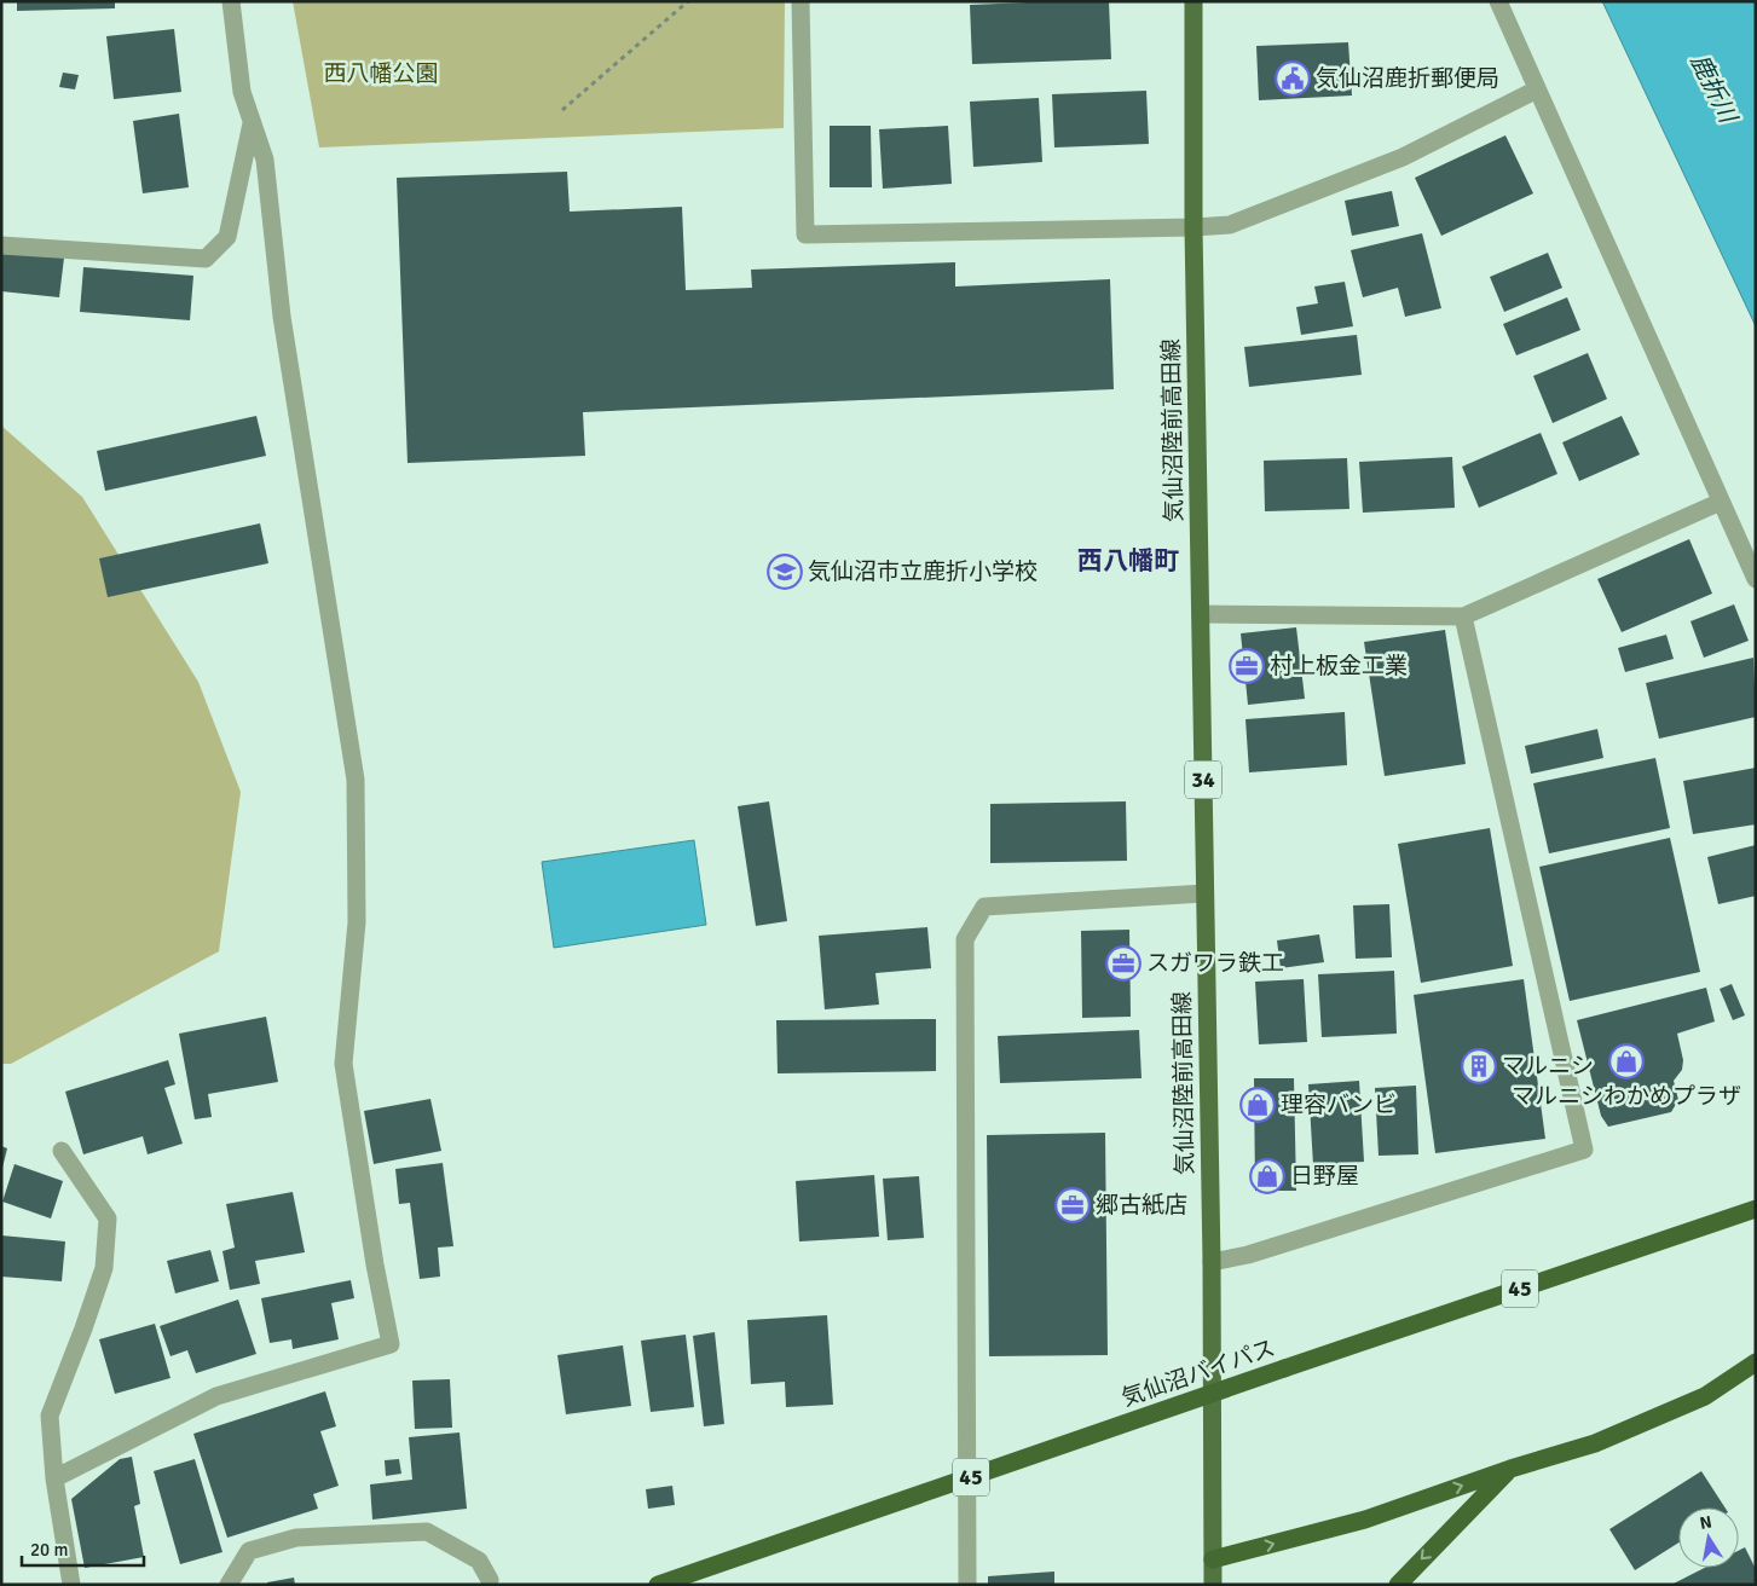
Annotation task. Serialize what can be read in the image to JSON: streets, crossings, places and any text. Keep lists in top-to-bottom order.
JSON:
{
  "streets": {
    "highway": ["45", "気仙沼バイパス"],
    "main road": ["気仙沼陸前高田線", "34"]
  },
  "districts": ["西八幡町"],
  "water": ["鹿折川"],
  "parks": ["西八幡公園"],
  "places": {
    "public building": ["気仙沼鹿折郵便局"],
    "school or university": ["気仙沼市立鹿折小学校"],
    "office": ["村上板金工業", "スガワラ鉄工", "郷古紙店"],
    "shop": ["マルニシわかめプラザ", "理容バンビ", "日野屋"],
    "building": ["マルニシ"]
  },
  "scale_bar": "20 m",
  "north": "top"
}
